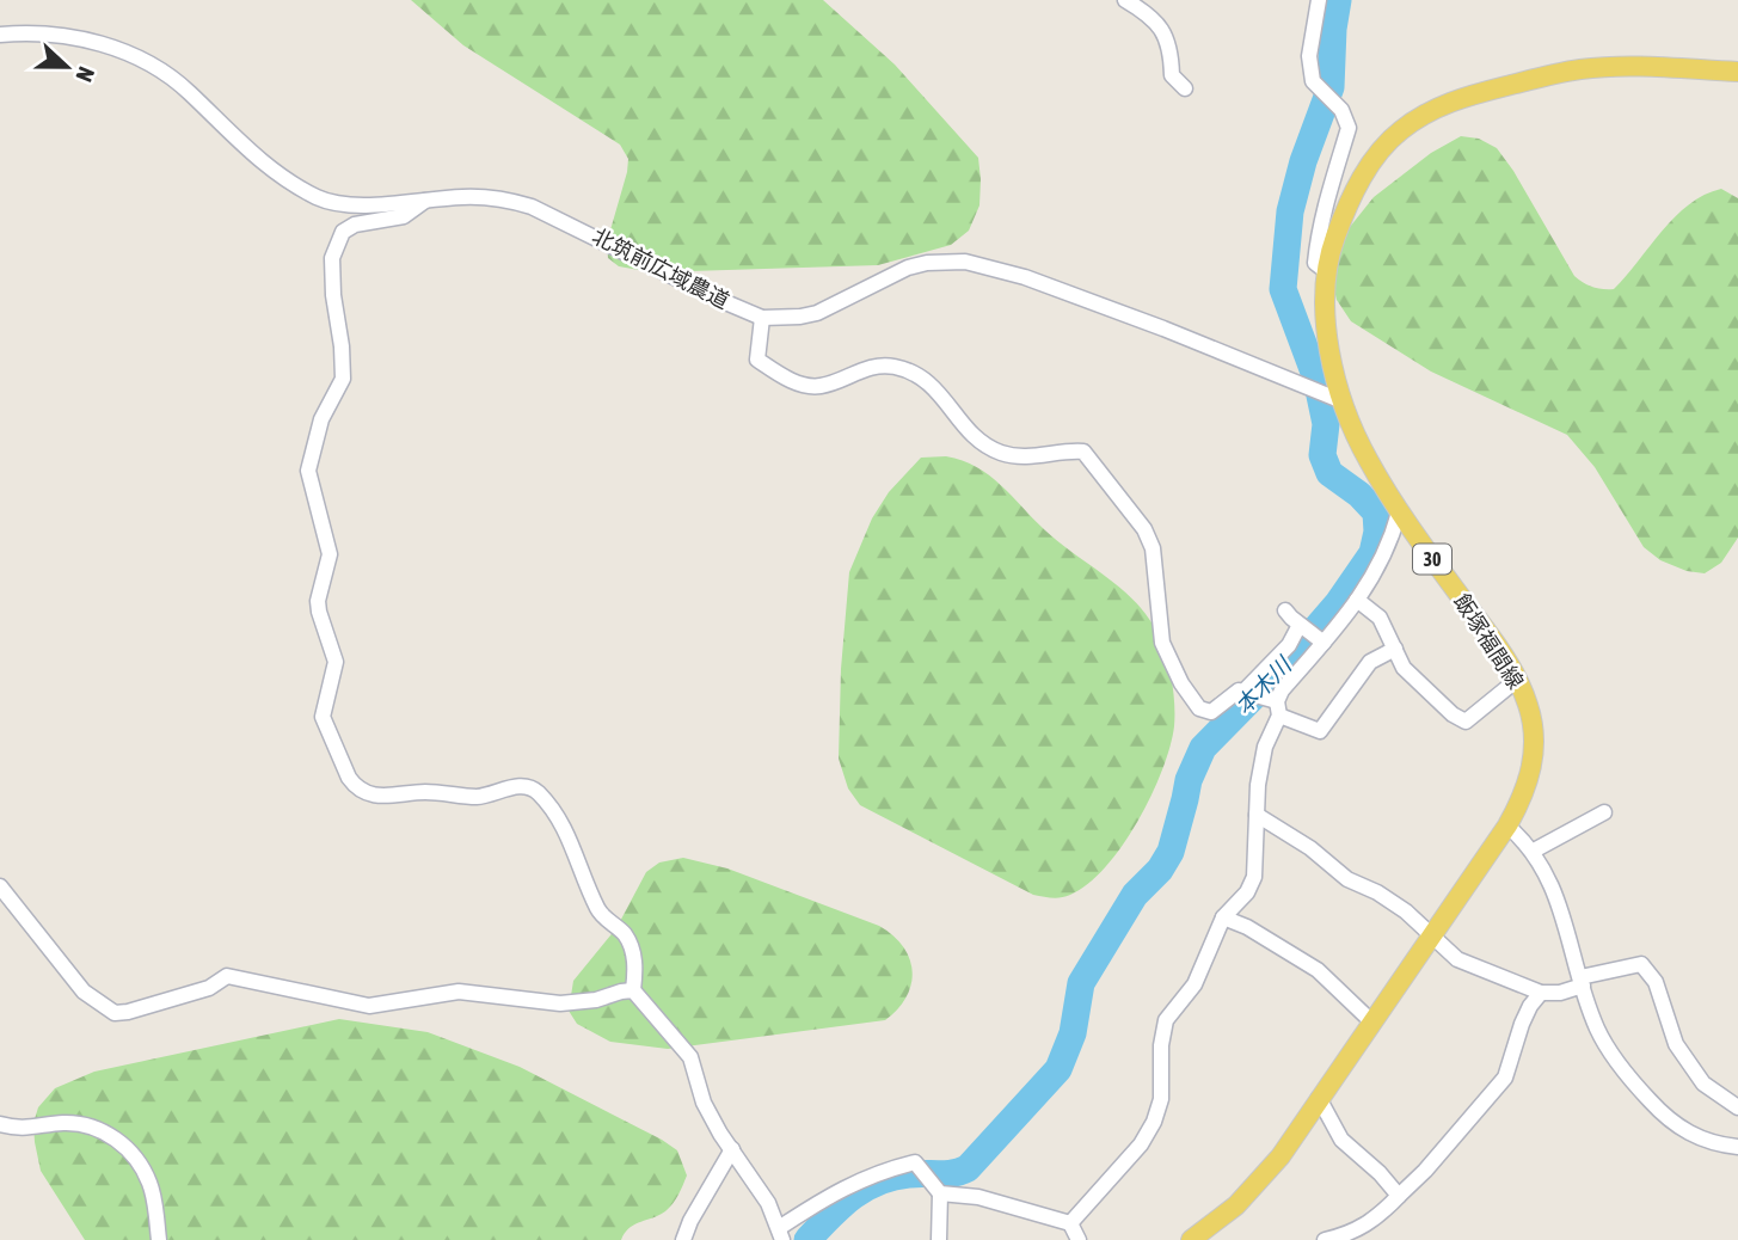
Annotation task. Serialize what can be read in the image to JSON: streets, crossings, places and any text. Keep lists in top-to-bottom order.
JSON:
{
  "streets": {
    "main road": ["30", "飯塚福間線"],
    "street": ["北筑前広域農道"]
  },
  "crossings": [
    ["北筑前広域農道", "飯塚福間線"]
  ],
  "water": ["本木川"],
  "north": "right"
}
